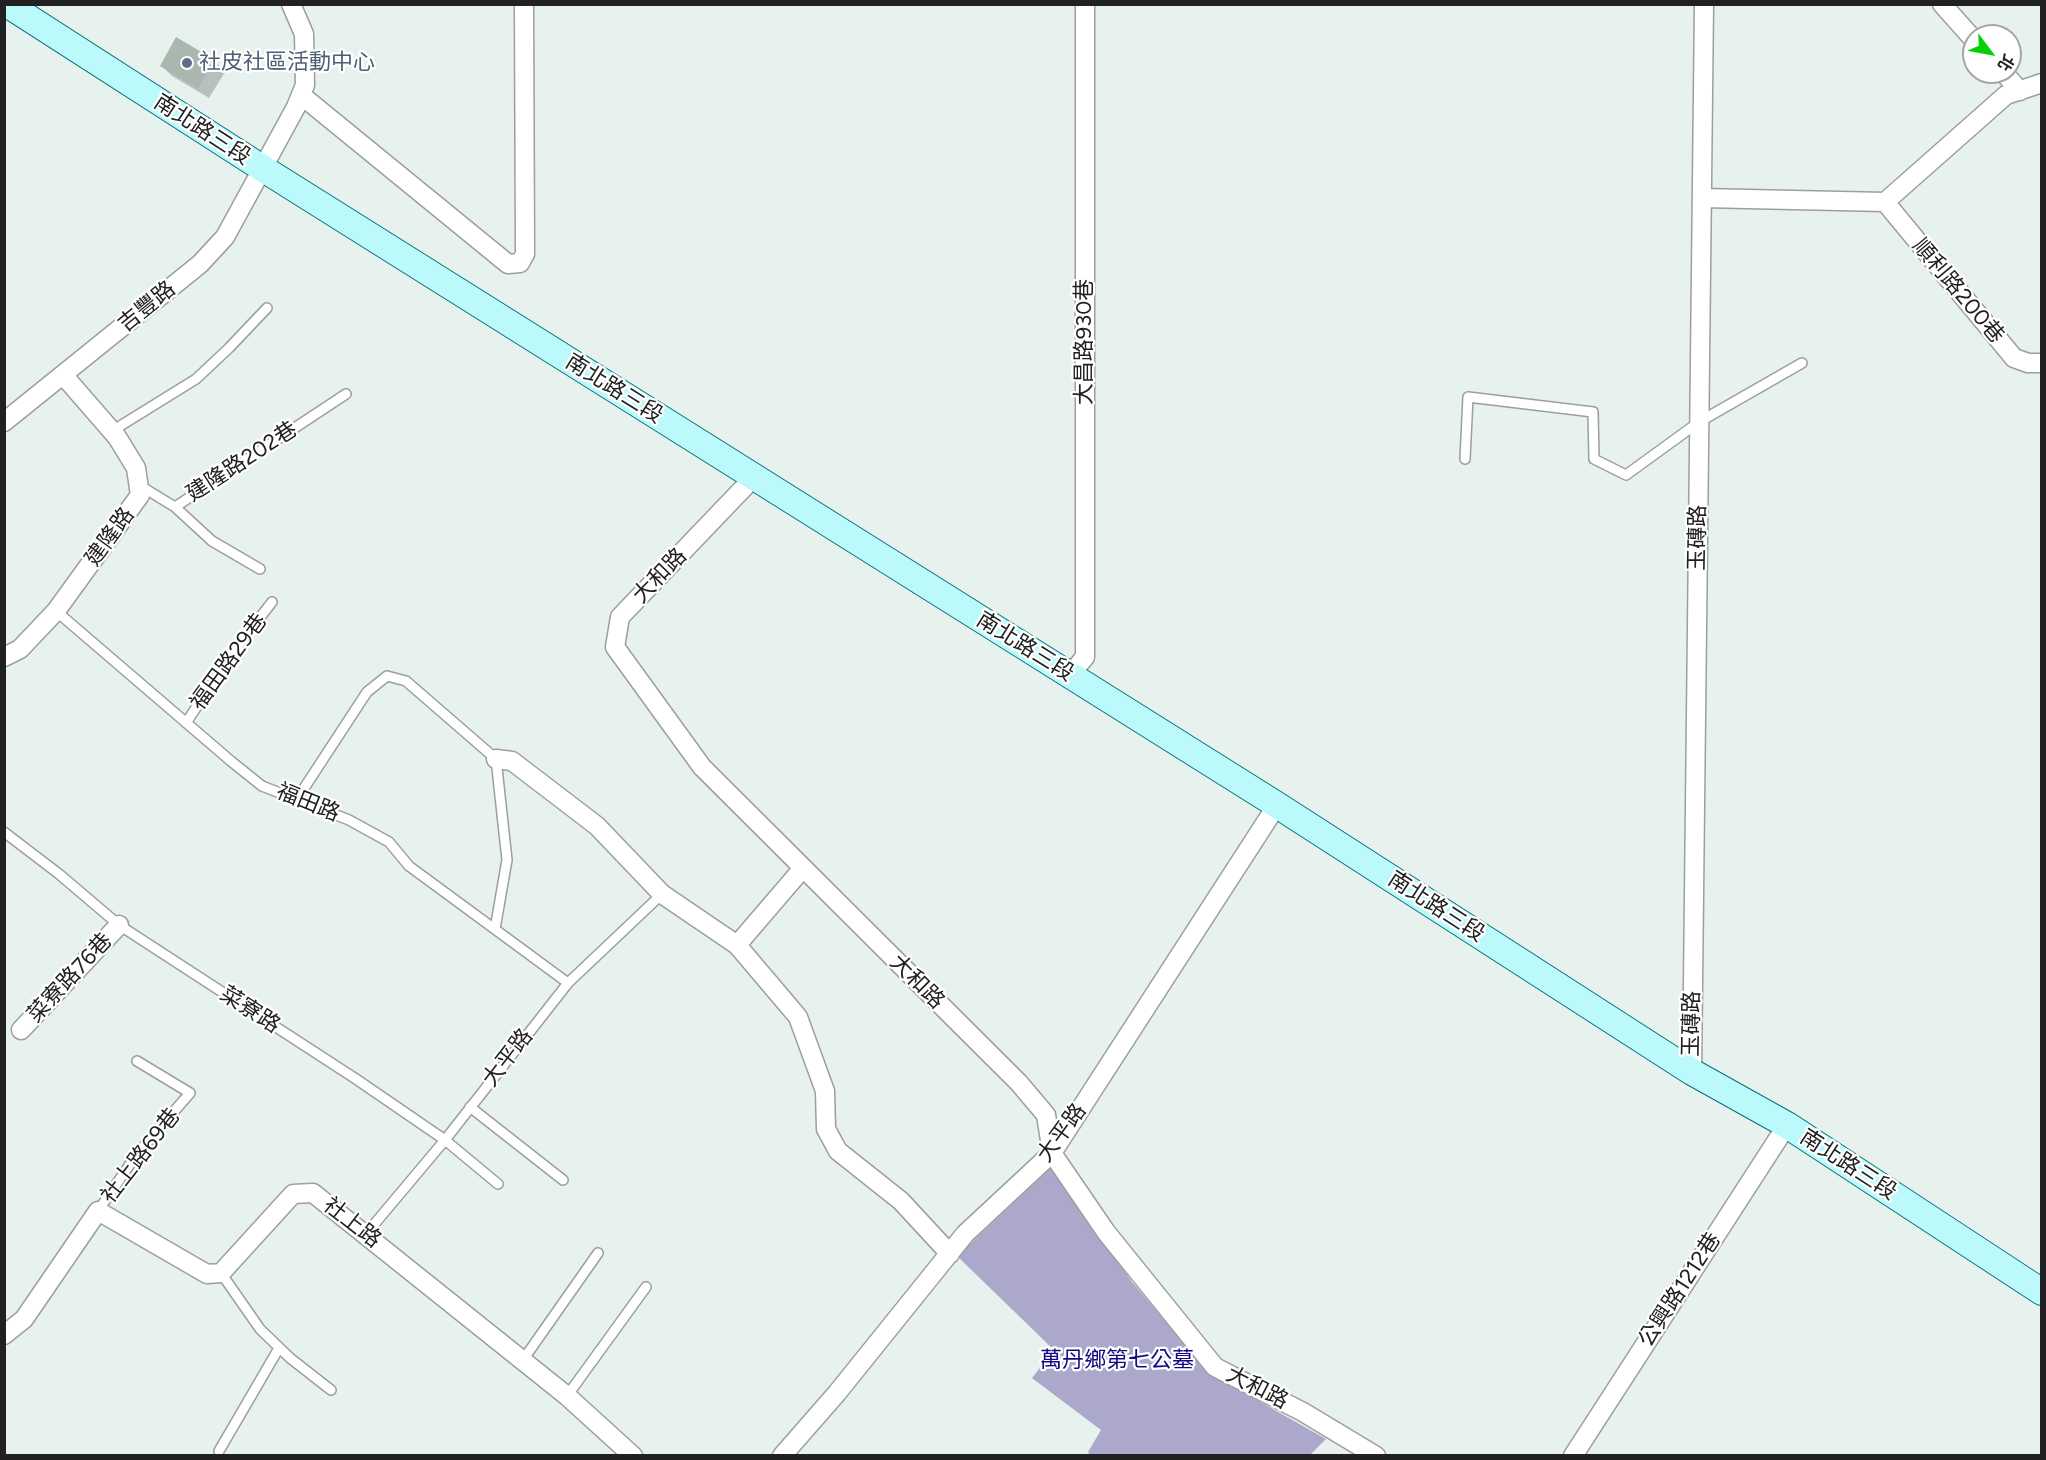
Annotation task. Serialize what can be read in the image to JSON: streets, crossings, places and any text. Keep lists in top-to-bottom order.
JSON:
{
  "streets": {
    "street": [
      "南北路三段",
      "順利路200巷",
      "吉豐路",
      "大昌路930巷",
      "建隆路",
      "玉磚路",
      "大和路",
      "菜寮路76巷",
      "大平路",
      "社上路",
      "公興路1212巷"
    ],
    "lane": [
      "建隆路202巷",
      "福田路29巷",
      "福田路",
      "菜寮路",
      "社上路69巷"
    ]
  },
  "crossings": [
    ["南北路三段", "吉豐路"],
    ["南北路三段", "大昌路930巷"],
    ["南北路三段", "玉磚路"],
    ["南北路三段", "大和路"],
    ["南北路三段", "大平路"],
    ["南北路三段", "公興路1212巷"],
    ["吉豐路", "建隆路"],
    ["建隆路202巷", "建隆路"],
    ["建隆路", "福田路"],
    ["大和路", "大平路"],
    ["福田路29巷", "福田路"],
    ["福田路", "大平路"],
    ["菜寮路76巷", "菜寮路"],
    ["菜寮路", "大平路"],
    ["大平路", "社上路"]
  ],
  "parks": ["萬丹鄉第七公墓"],
  "places": ["社皮社區活動中心"],
  "north": "bottom right"
}
